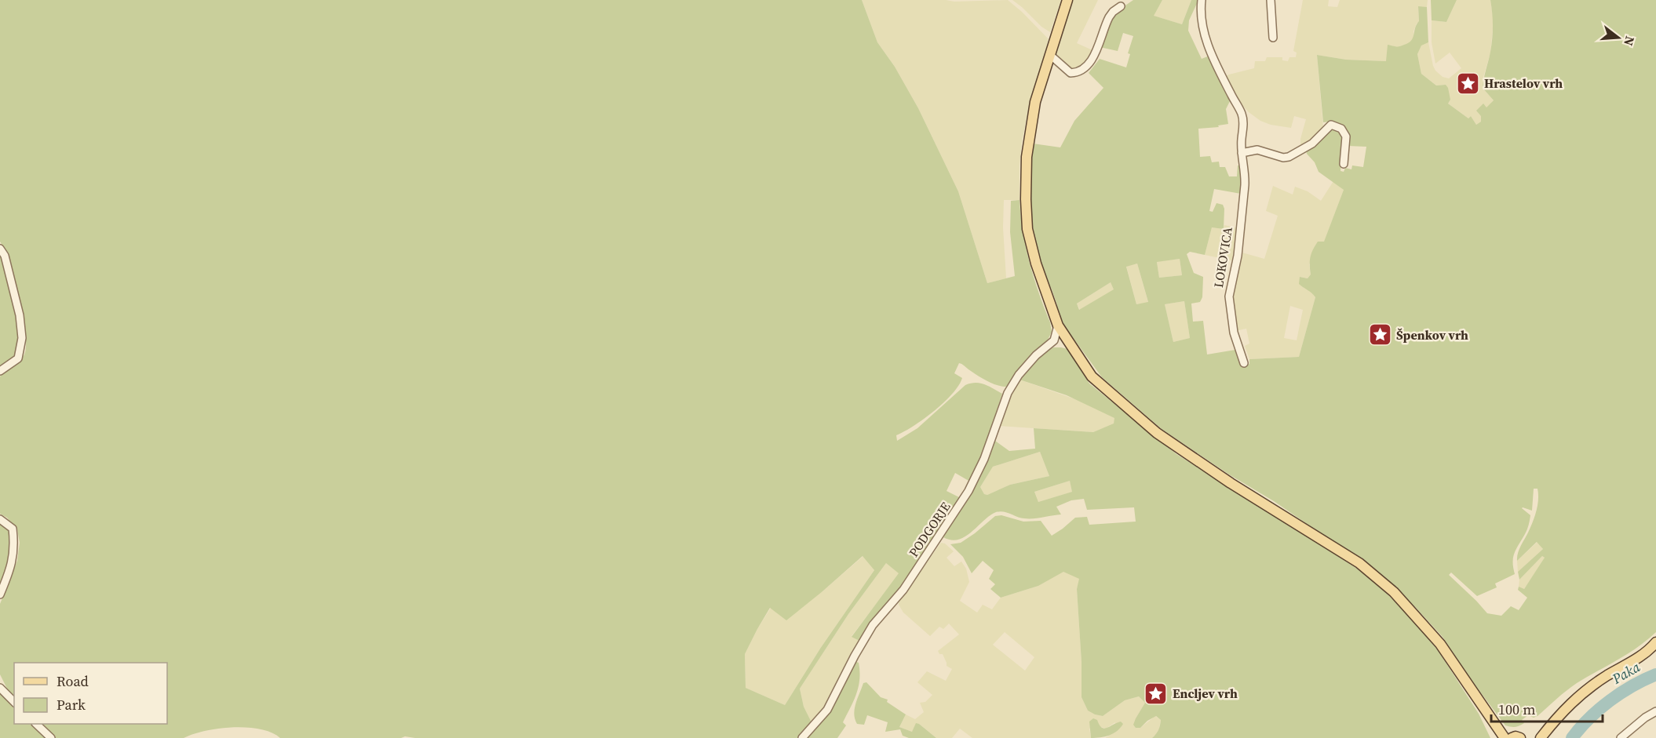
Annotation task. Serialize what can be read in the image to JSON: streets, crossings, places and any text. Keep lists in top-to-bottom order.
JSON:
{
  "streets": {
    "street": ["LOKOVICA", "PODGORJE"]
  },
  "water": ["Paka"],
  "places": {
    "place": ["Hrastelov vrh", "Špenkov vrh", "Encljev vrh"]
  },
  "legend": ["Road", "Park"],
  "scale_bar": "100 m",
  "north": "right"
}
